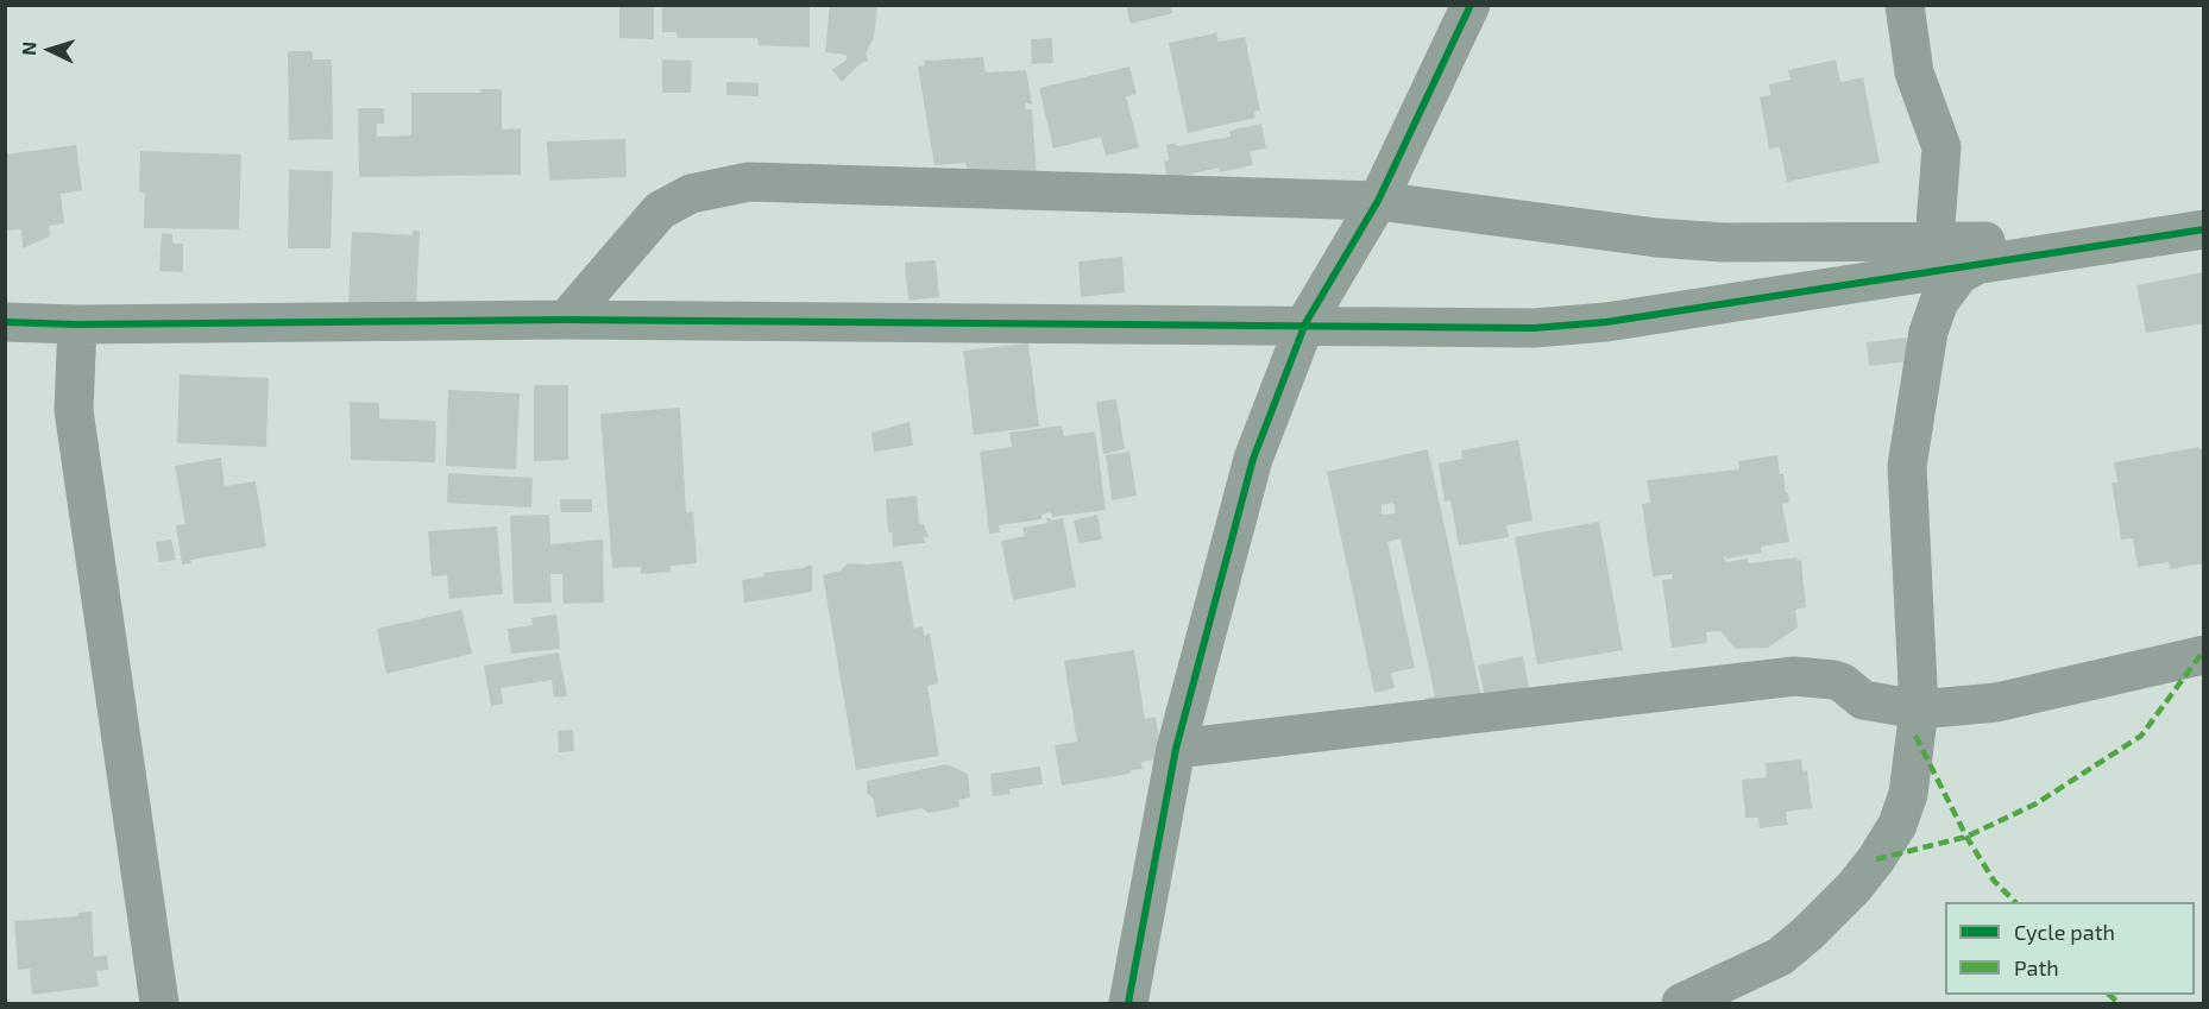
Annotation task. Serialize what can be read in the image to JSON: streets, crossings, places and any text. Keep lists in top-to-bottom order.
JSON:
{
  "legend": ["Cycle path", "Path"],
  "north": "left"
}
